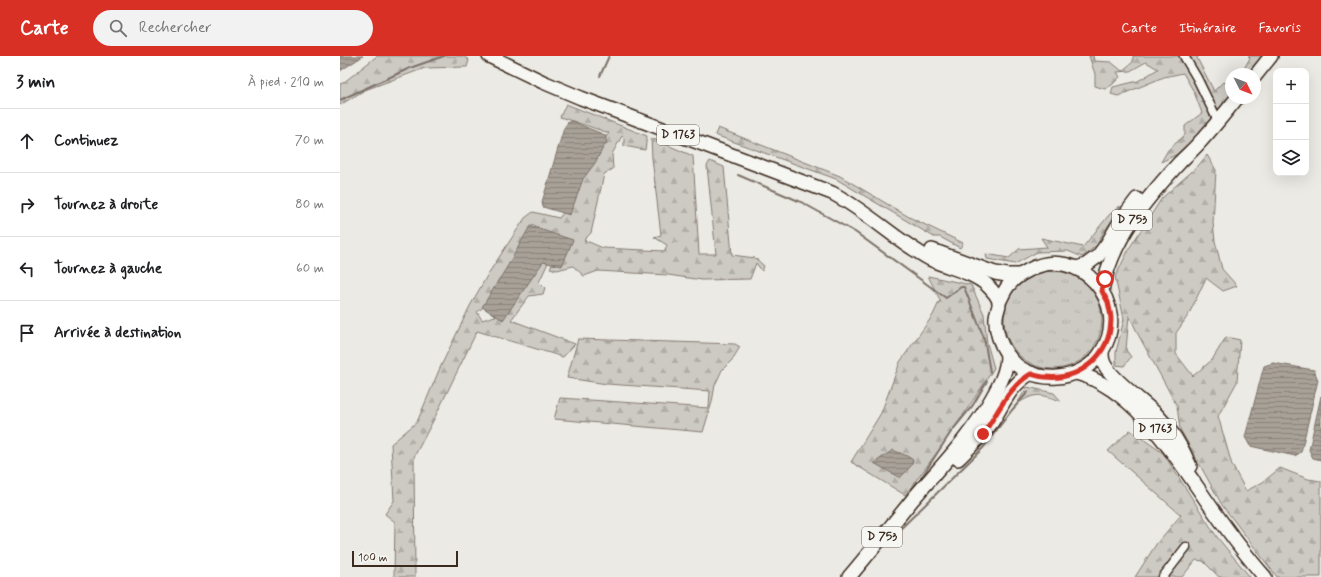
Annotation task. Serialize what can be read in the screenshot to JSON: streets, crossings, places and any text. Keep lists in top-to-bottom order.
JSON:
{
  "streets": {
    "main road": ["D 1763", "D 753"]
  },
  "crossings": [
    ["D 1763", "D 753"]
  ],
  "scale_bar": "100 m",
  "north": "bottom right",
  "page": {
    "header": "Carte",
    "search": "Rechercher",
    "nav": ["Carte", "Itinéraire", "Favoris"],
    "heading": ["3 min", "À pied · 210 m"],
    "map_buttons": ["+", "−"],
    "list": [
      ["Continuez", "70 m"],
      ["Tournez à droite", "80 m"],
      ["Tournez à gauche", "60 m"],
      "Arrivée à destination"
    ],
    "scale": "100 m"
  }
}
